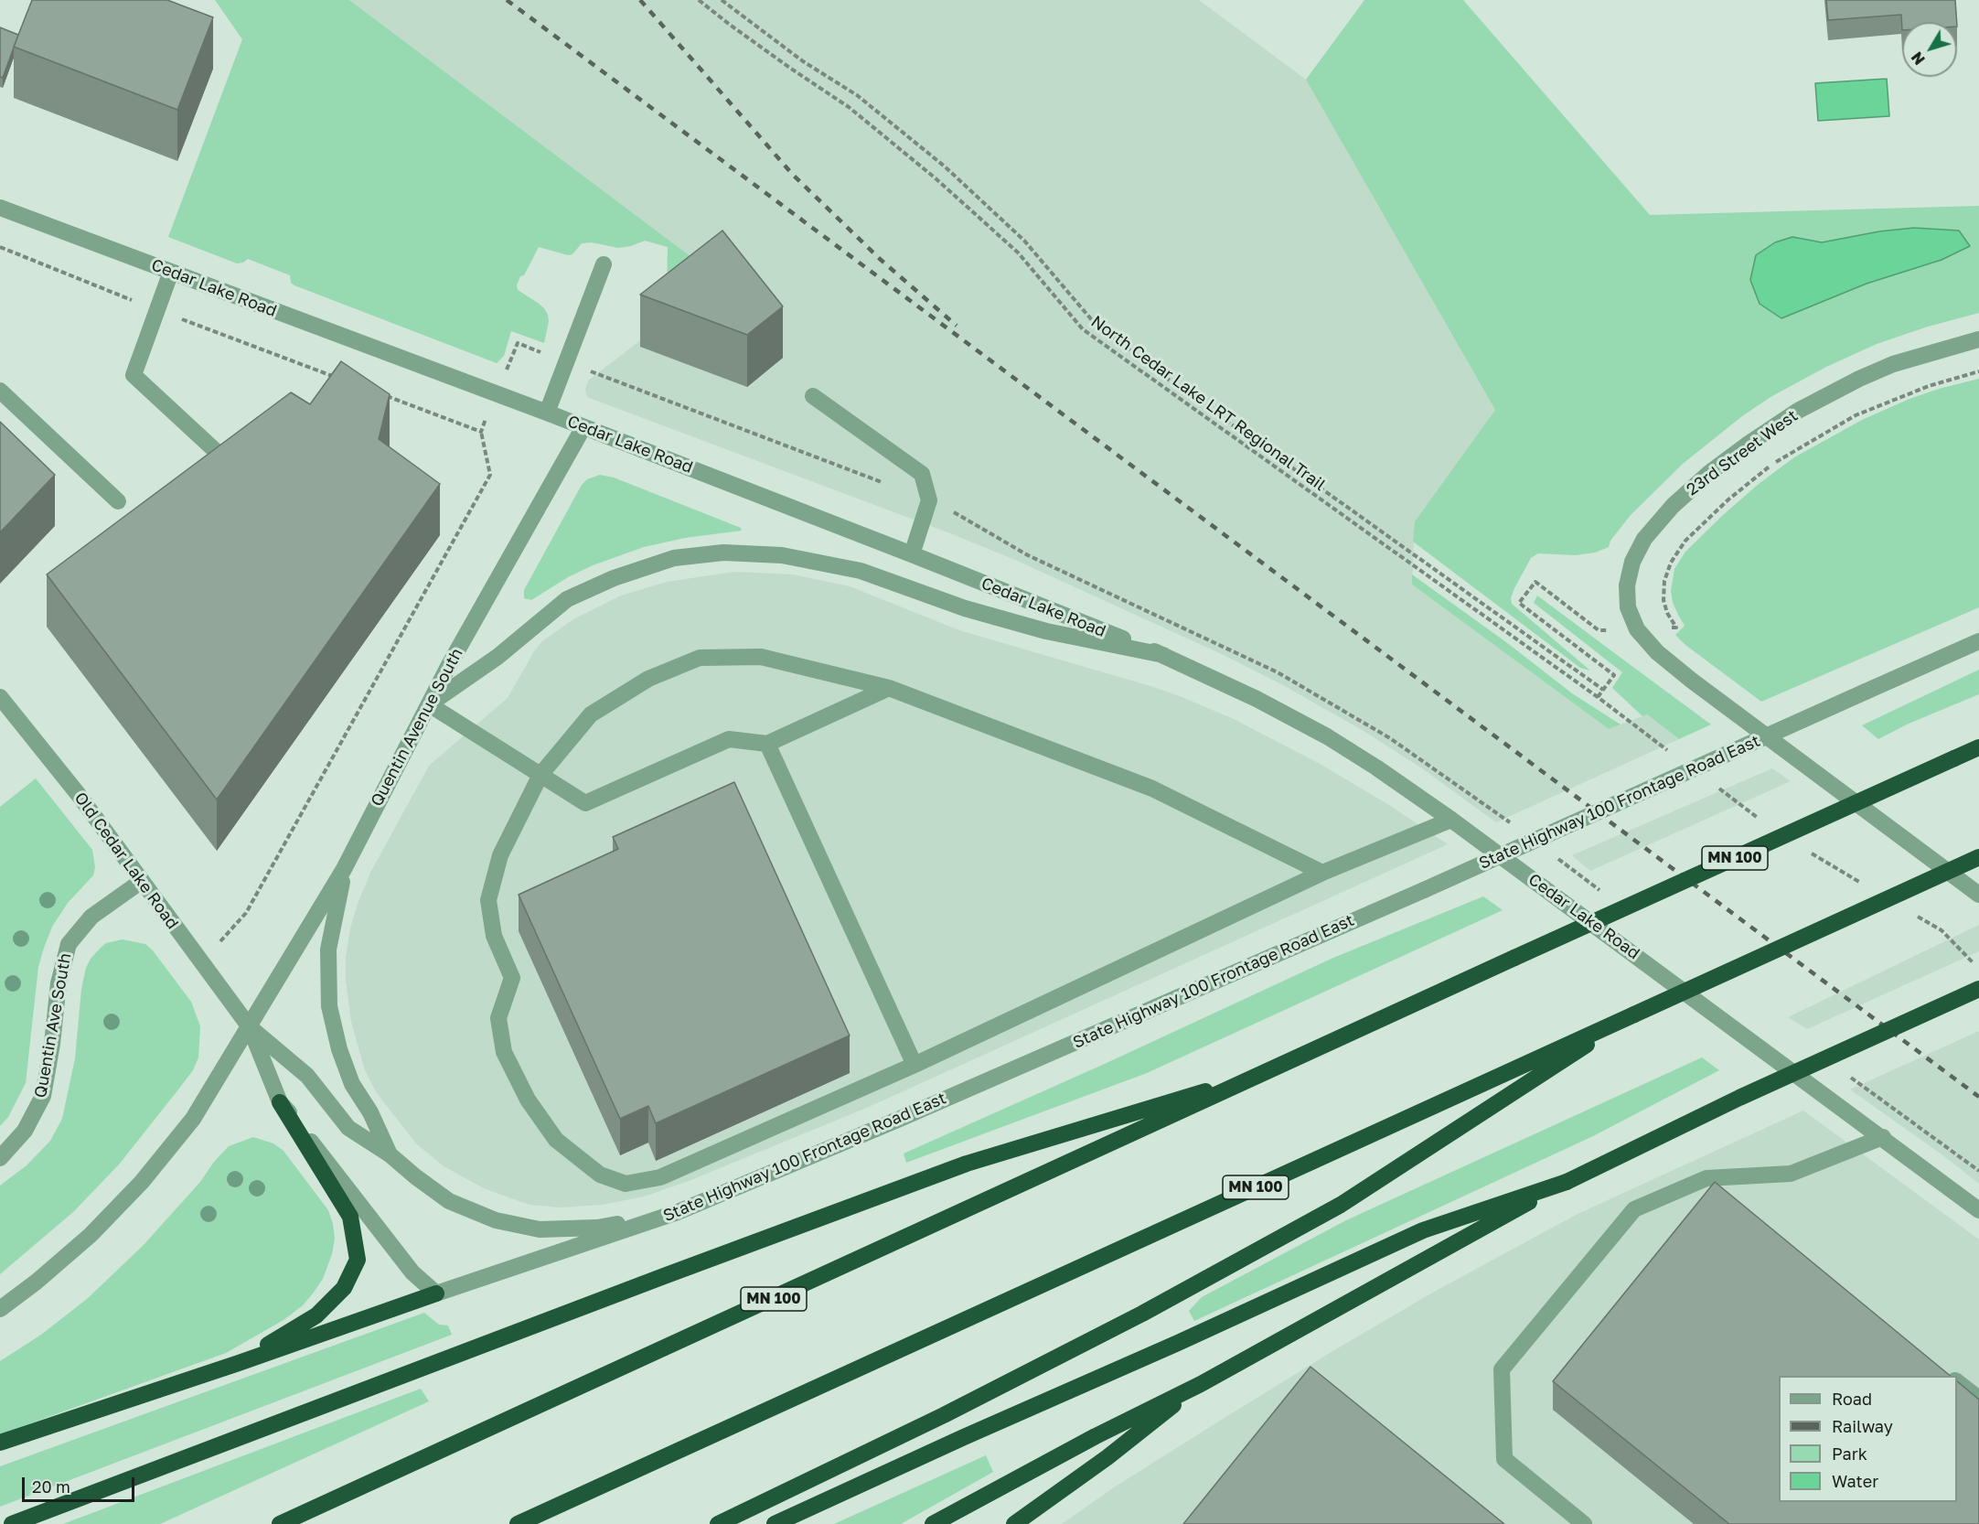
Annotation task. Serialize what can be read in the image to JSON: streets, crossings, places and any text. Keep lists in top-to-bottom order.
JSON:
{
  "streets": {
    "highway": ["MN 100"],
    "street": [
      "Cedar Lake Road",
      "23rd Street West",
      "Quentin Avenue South",
      "State Highway 100 Frontage Road East",
      "Old Cedar Lake Road",
      "Quentin Ave South"
    ],
    "path": ["North Cedar Lake LRT Regional Trail"]
  },
  "crossings": [
    ["Cedar Lake Road", "Quentin Avenue South"],
    ["Quentin Avenue South", "Old Cedar Lake Road"],
    ["State Highway 100 Frontage Road East", "Old Cedar Lake Road"],
    ["Old Cedar Lake Road", "Quentin Ave South"]
  ],
  "legend": [
    "Road",
    "Railway",
    "Park",
    "Water"
  ],
  "scale_bar": "20 m",
  "north": "bottom left"
}
